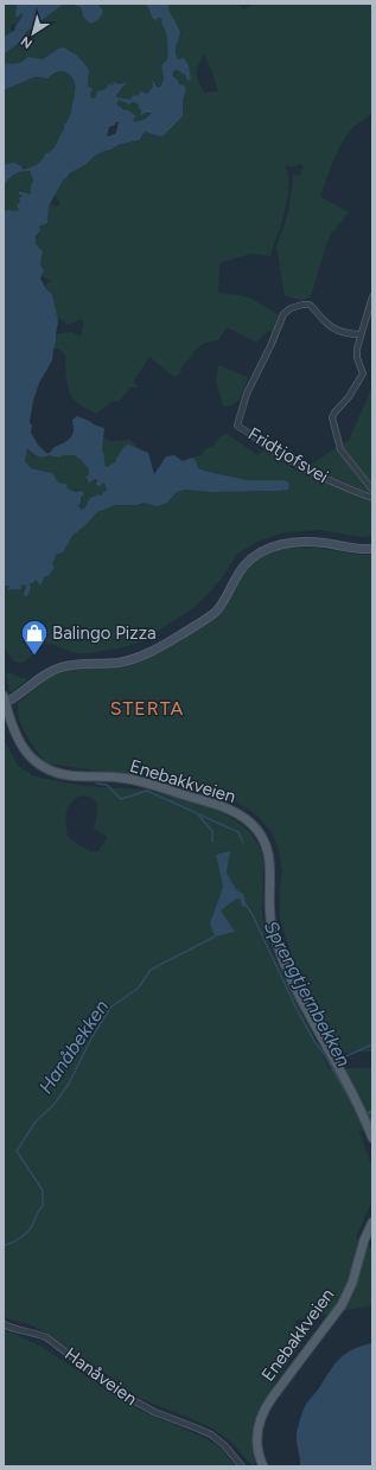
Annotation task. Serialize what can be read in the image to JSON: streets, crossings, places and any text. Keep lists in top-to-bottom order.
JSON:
{
  "streets": {
    "main road": ["Enebakkveien"],
    "street": ["Fridtjofsvei", "Hanåveien"]
  },
  "districts": ["STERTA"],
  "water": ["Sprengtjernbekken", "Hanåbekken"],
  "places": {
    "shop": ["Balingo Pizza"]
  },
  "north": "bottom left"
}
